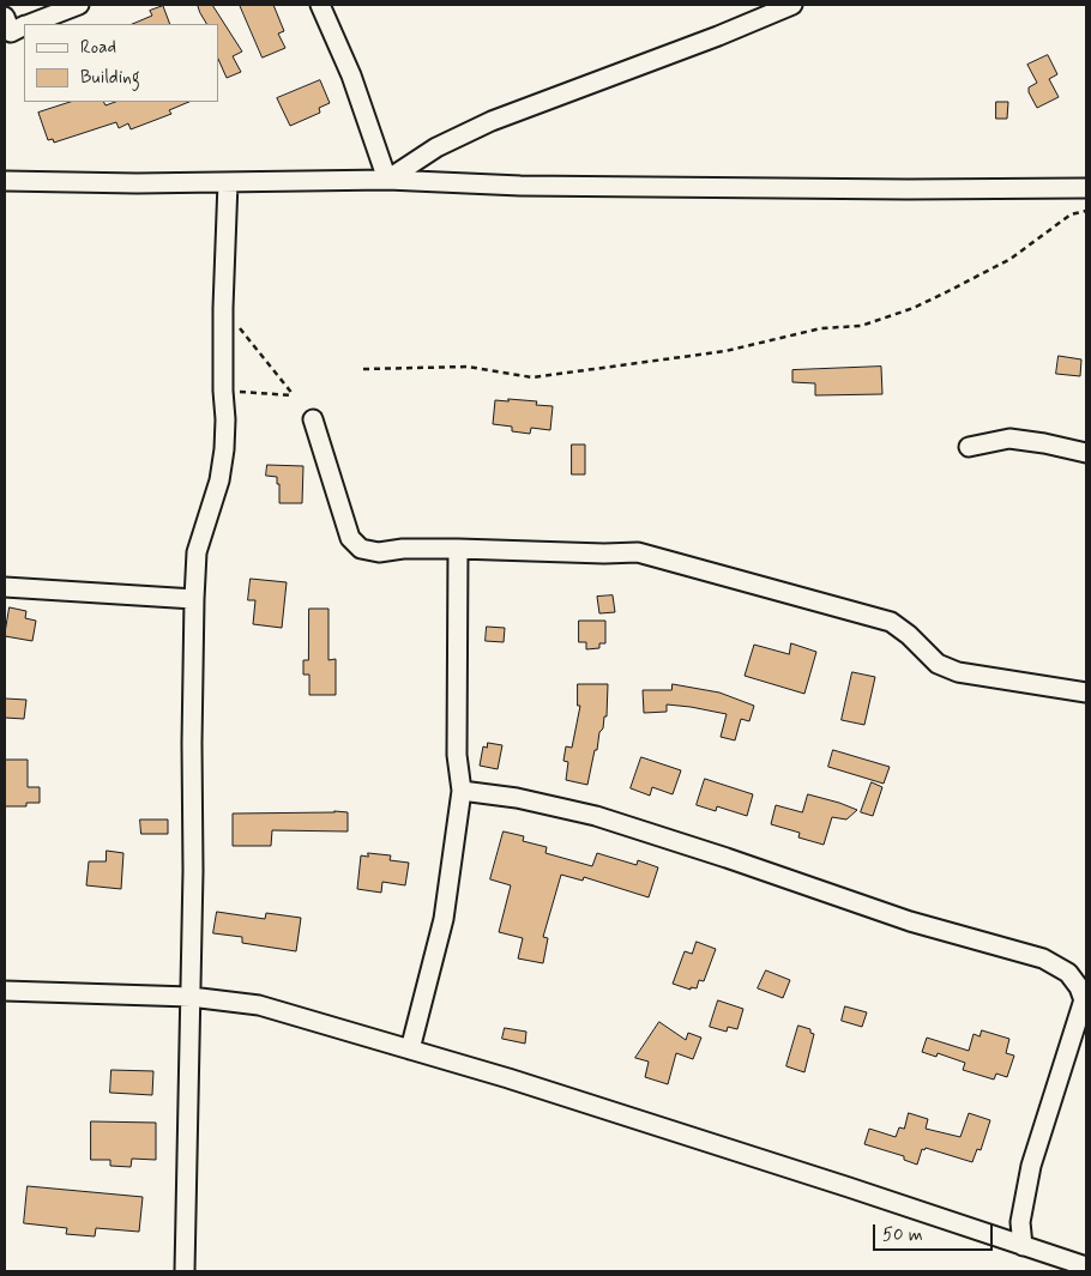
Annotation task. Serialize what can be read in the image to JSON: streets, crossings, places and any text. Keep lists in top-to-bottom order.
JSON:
{
  "legend": ["Road", "Building"],
  "scale_bar": "50 m"
}
